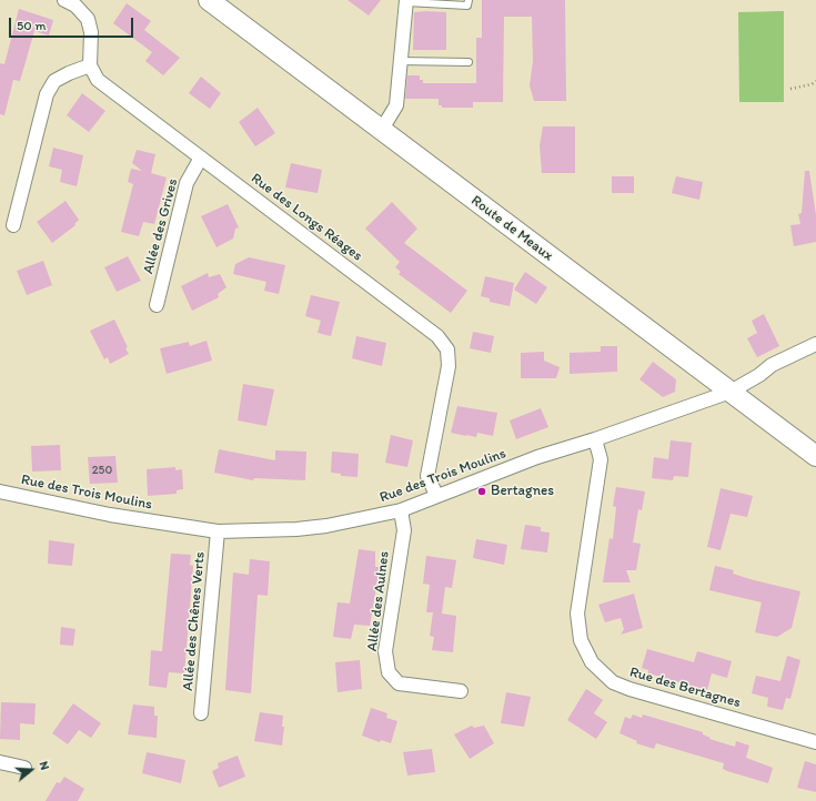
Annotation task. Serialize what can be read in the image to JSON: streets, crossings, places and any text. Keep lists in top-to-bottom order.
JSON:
{
  "streets": {
    "main road": ["Route de Meaux"],
    "street": [
      "Rue des Longs Réages",
      "Allée des Grives",
      "Rue des Trois Moulins",
      "Allée des Aulnes",
      "Allée des Chênes Verts",
      "Rue des Bertagnes"
    ]
  },
  "crossings": [
    ["Rue des Longs Réages", "Allée des Grives"],
    ["Rue des Longs Réages", "Rue des Trois Moulins"],
    ["Route de Meaux", "Rue des Trois Moulins"],
    ["Rue des Trois Moulins", "Allée des Aulnes"],
    ["Rue des Trois Moulins", "Allée des Chênes Verts"],
    ["Rue des Trois Moulins", "Rue des Bertagnes"]
  ],
  "places": ["Bertagnes"],
  "house_numbers": ["250"],
  "scale_bar": "50 m",
  "north": "right"
}
